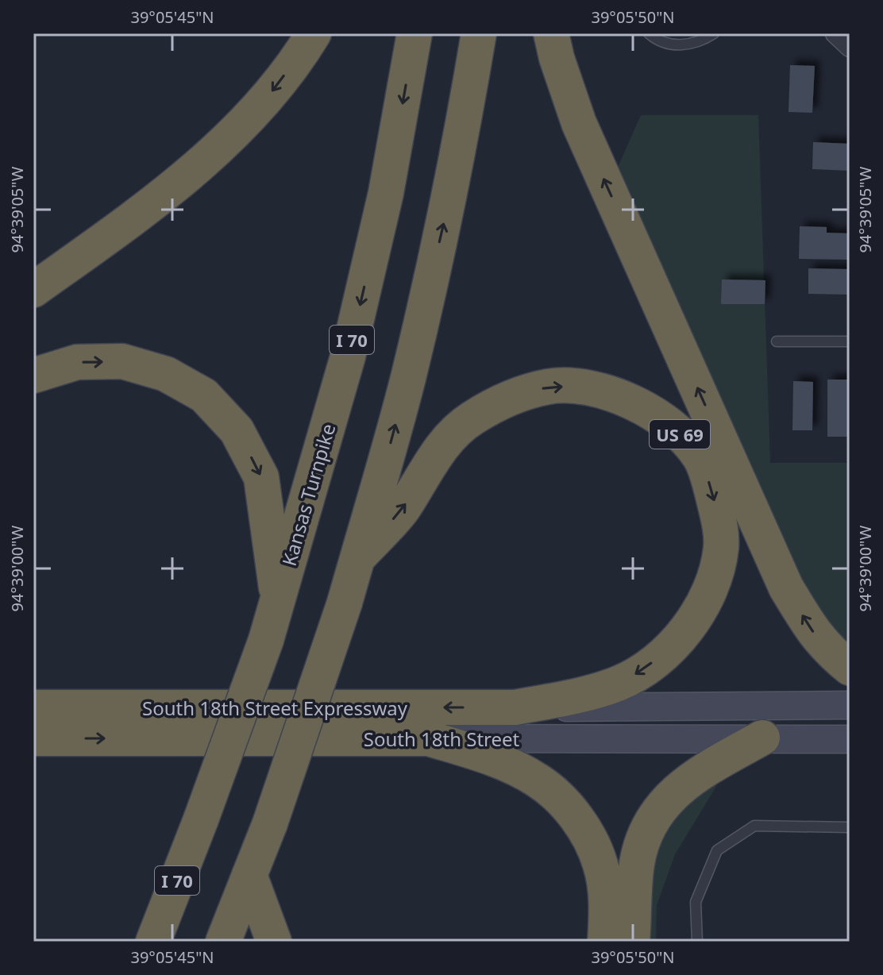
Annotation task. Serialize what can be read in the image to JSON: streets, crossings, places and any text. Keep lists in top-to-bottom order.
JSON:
{
  "streets": {
    "highway": [
      "I 70",
      "US 69",
      "Kansas Turnpike",
      "South 18th Street Expressway",
      "South 18th Street"
    ]
  },
  "crossings": [
    ["US 69", "South 18th Street Expressway"],
    ["US 69", "South 18th Street"],
    ["South 18th Street Expressway", "South 18th Street"]
  ],
  "one_way": ["South 18th Street Expressway"],
  "coordinates": [
    "39°05'45\"N",
    "39°05'50\"N",
    "94°39'05\"W",
    "94°39'00\"W"
  ]
}
